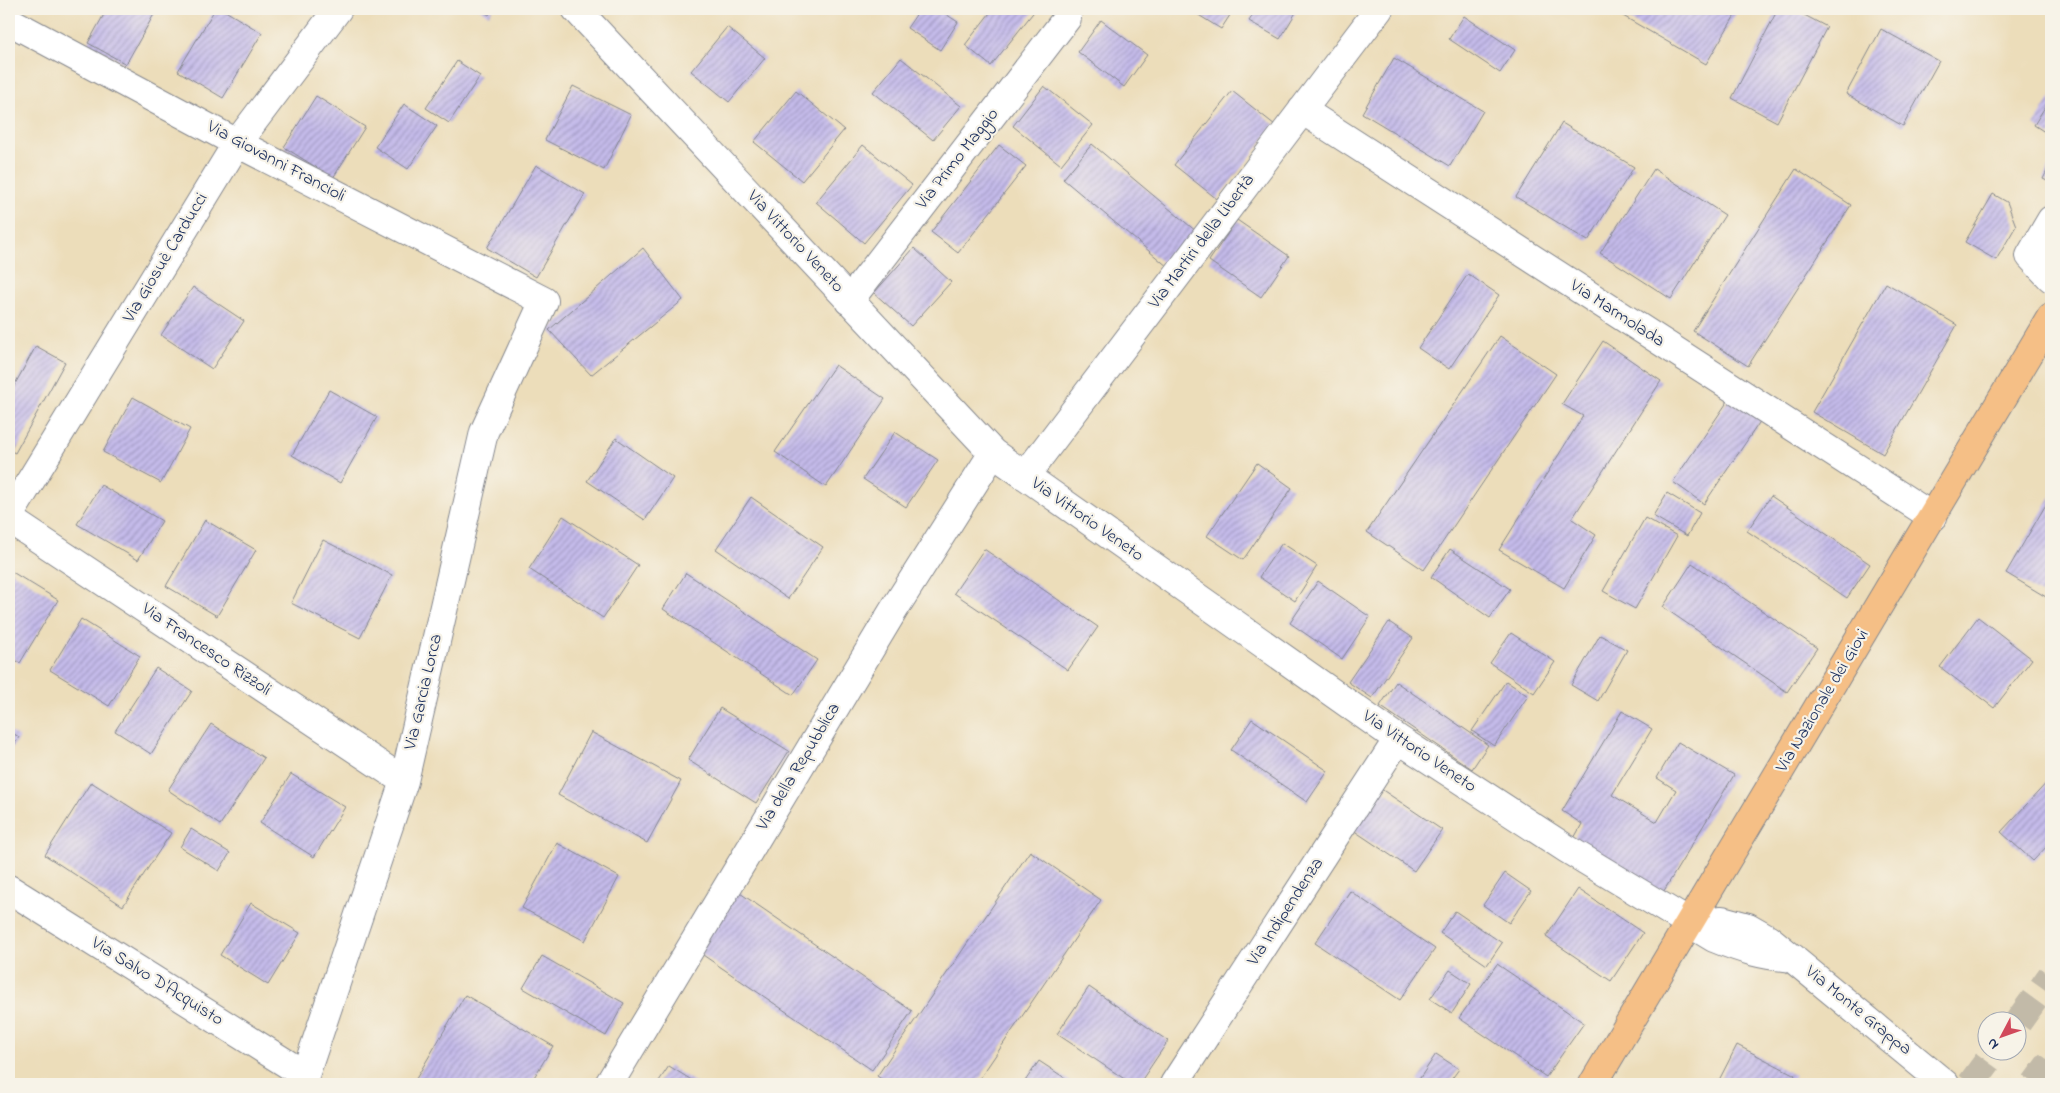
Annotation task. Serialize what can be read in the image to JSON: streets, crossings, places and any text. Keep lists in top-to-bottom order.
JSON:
{
  "streets": {
    "main road": ["Via Nazionale dei Giovi"],
    "street": [
      "Via Primo Maggio",
      "Via Giovanni Francioli",
      "Via Vittorio Veneto",
      "Via Martiri della Libertà",
      "Via Giosuè Carducci",
      "Via Marmolada",
      "Via Francesco Rizzoli",
      "Via Garcia Lorca",
      "Via della Repubblica",
      "Via Indipendenza",
      "Via Salvo D'Acquisto",
      "Via Monte Grappa"
    ]
  },
  "crossings": [
    ["Via Primo Maggio", "Via Vittorio Veneto"],
    ["Via Giovanni Francioli", "Via Giosuè Carducci"],
    ["Via Giovanni Francioli", "Via Garcia Lorca"],
    ["Via Vittorio Veneto", "Via Martiri della Libertà"],
    ["Via Vittorio Veneto", "Via Nazionale dei Giovi"],
    ["Via Vittorio Veneto", "Via della Repubblica"],
    ["Via Vittorio Veneto", "Via Indipendenza"],
    ["Via Vittorio Veneto", "Via Monte Grappa"],
    ["Via Martiri della Libertà", "Via Marmolada"],
    ["Via Giosuè Carducci", "Via Francesco Rizzoli"],
    ["Via Marmolada", "Via Nazionale dei Giovi"],
    ["Via Francesco Rizzoli", "Via Garcia Lorca"],
    ["Via Garcia Lorca", "Via Salvo D'Acquisto"],
    ["Via Nazionale dei Giovi", "Via Monte Grappa"]
  ],
  "north": "bottom left"
}
